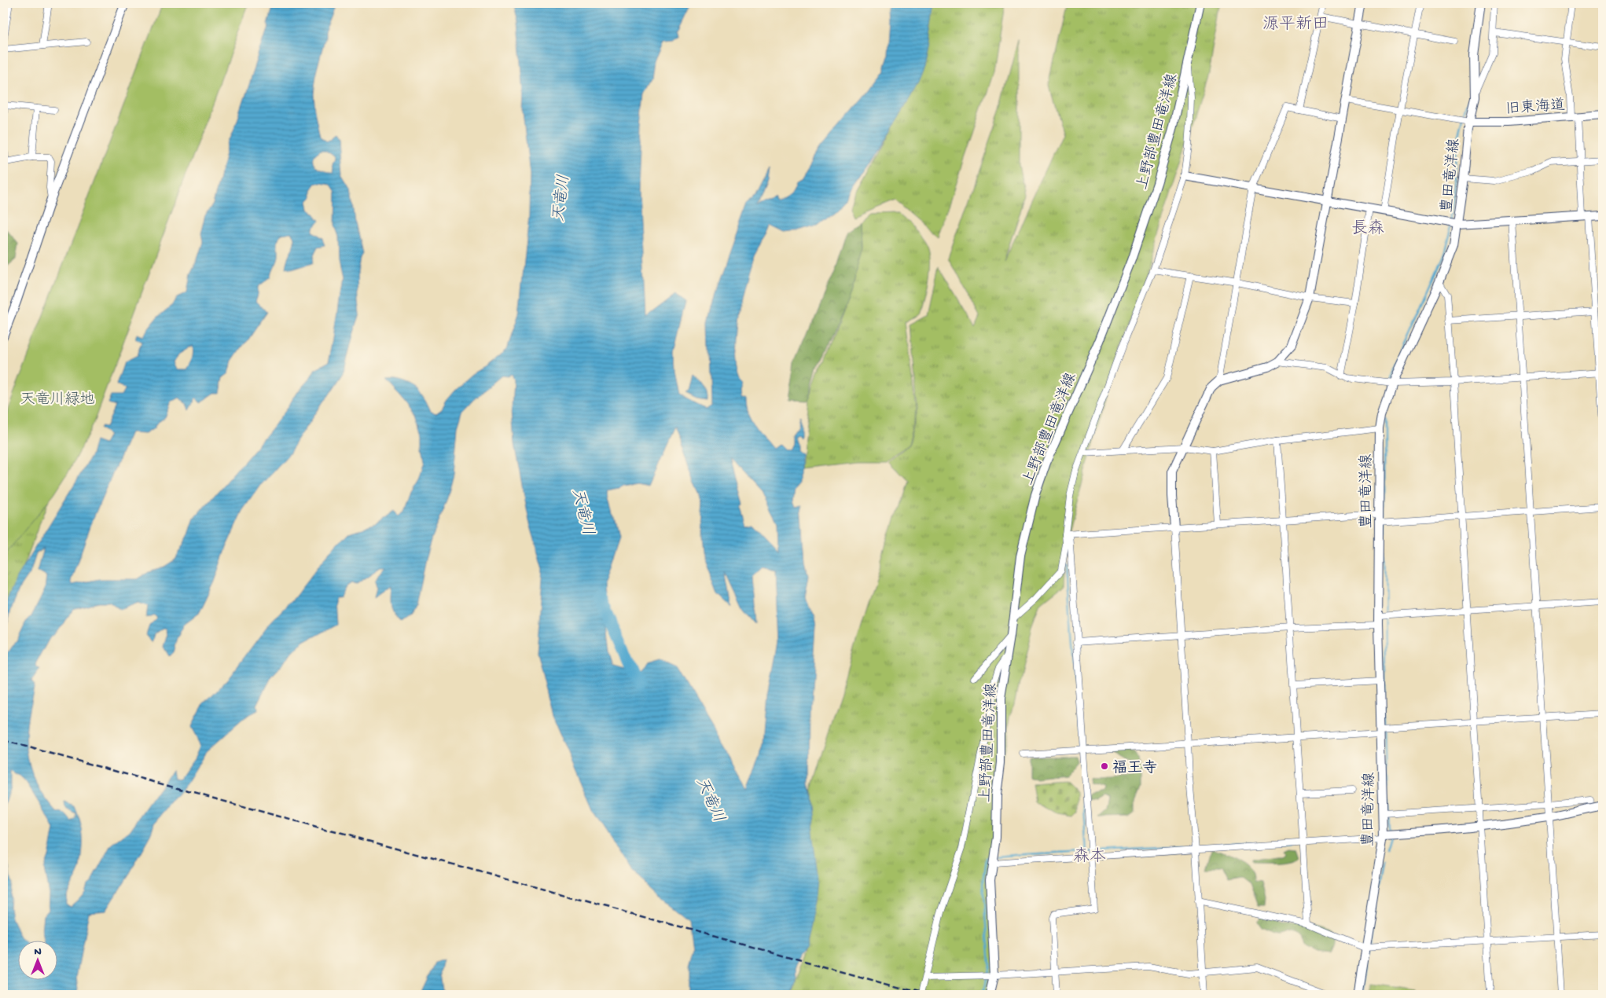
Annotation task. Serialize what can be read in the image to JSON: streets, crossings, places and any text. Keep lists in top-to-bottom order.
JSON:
{
  "streets": {
    "main road": ["旧東海道", "上野部豊田竜洋線", "豊田竜洋線"]
  },
  "crossings": [
    ["旧東海道", "豊田竜洋線"]
  ],
  "districts": ["源平新田", "長森", "森本"],
  "water": ["天竜川"],
  "parks": ["天竜川緑地"],
  "places": ["福王寺"],
  "north": "top"
}
